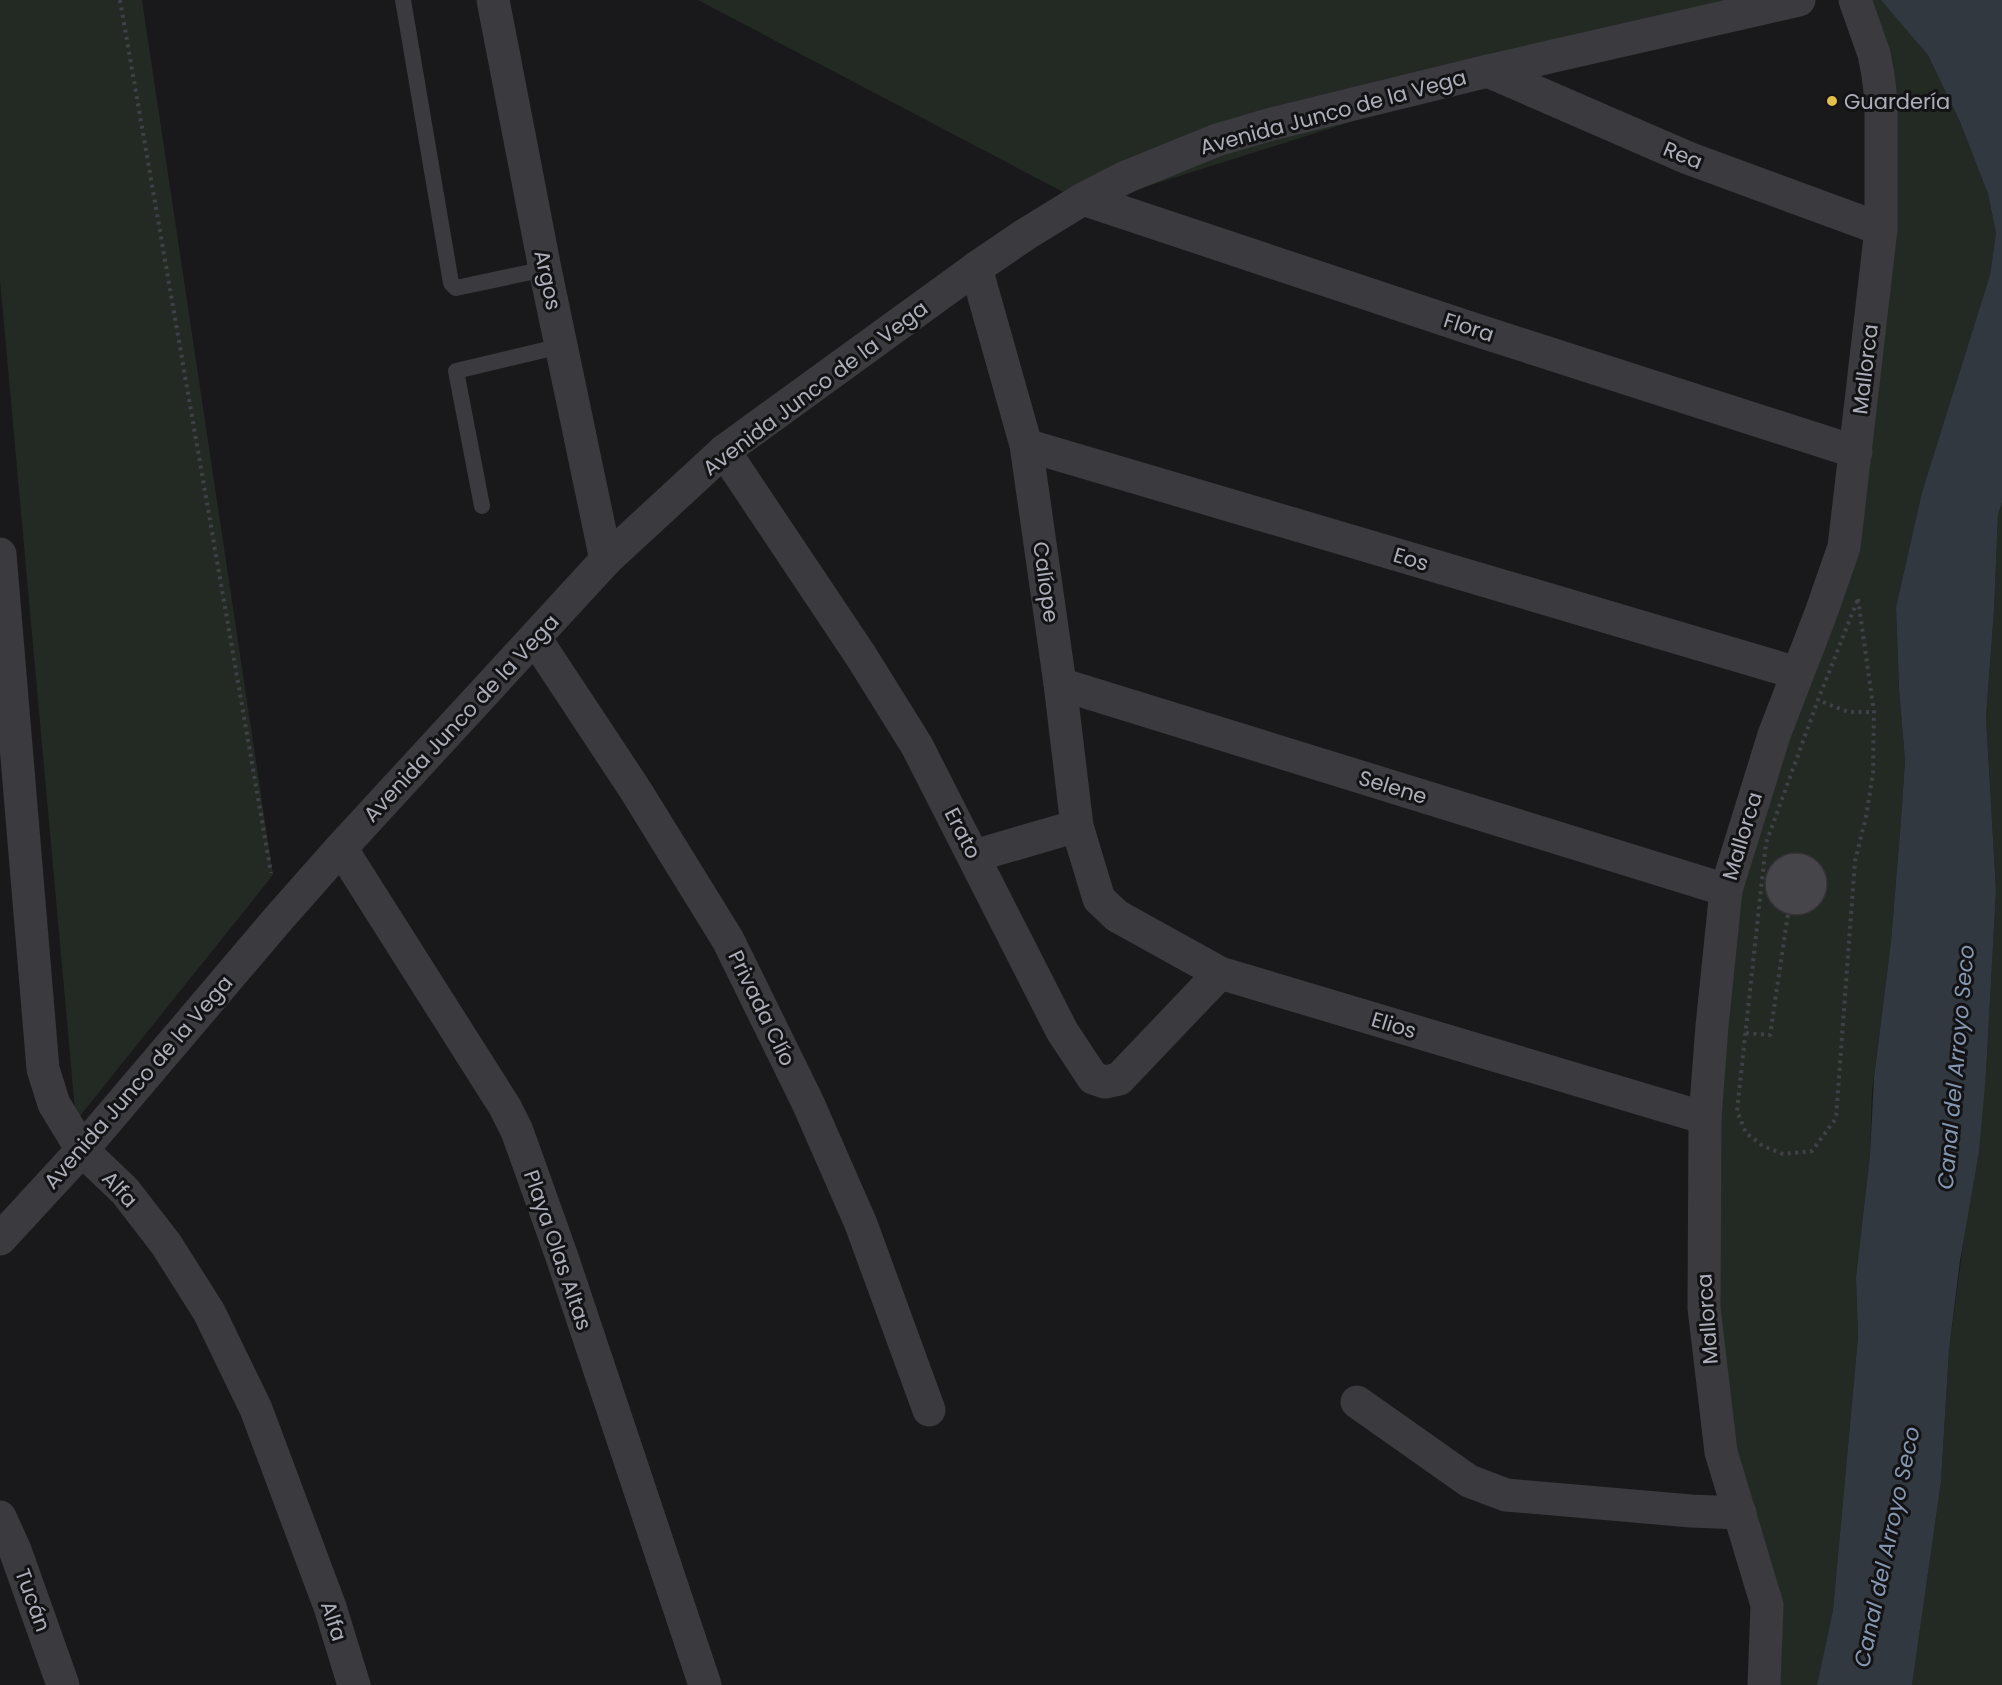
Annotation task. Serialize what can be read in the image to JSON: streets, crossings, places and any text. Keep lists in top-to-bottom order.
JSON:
{
  "streets": {
    "street": [
      "Avenida Junco de la Vega",
      "Rea",
      "Argos",
      "Flora",
      "Mallorca",
      "Eos",
      "Calíope",
      "Selene",
      "Erato",
      "Privada Clío",
      "Elios",
      "Alfa",
      "Playa Olas Altas",
      "Tucán"
    ]
  },
  "crossings": [
    ["Avenida Junco de la Vega", "Rea"],
    ["Avenida Junco de la Vega", "Argos"],
    ["Avenida Junco de la Vega", "Flora"],
    ["Avenida Junco de la Vega", "Calíope"],
    ["Avenida Junco de la Vega", "Erato"],
    ["Avenida Junco de la Vega", "Privada Clío"],
    ["Avenida Junco de la Vega", "Alfa"],
    ["Avenida Junco de la Vega", "Playa Olas Altas"],
    ["Rea", "Mallorca"],
    ["Flora", "Mallorca"],
    ["Mallorca", "Eos"],
    ["Mallorca", "Selene"],
    ["Mallorca", "Elios"],
    ["Eos", "Calíope"],
    ["Calíope", "Selene"],
    ["Calíope", "Elios"],
    ["Erato", "Elios"]
  ],
  "water": ["Canal del Arroyo Seco"],
  "places": ["Guardería"]
}
